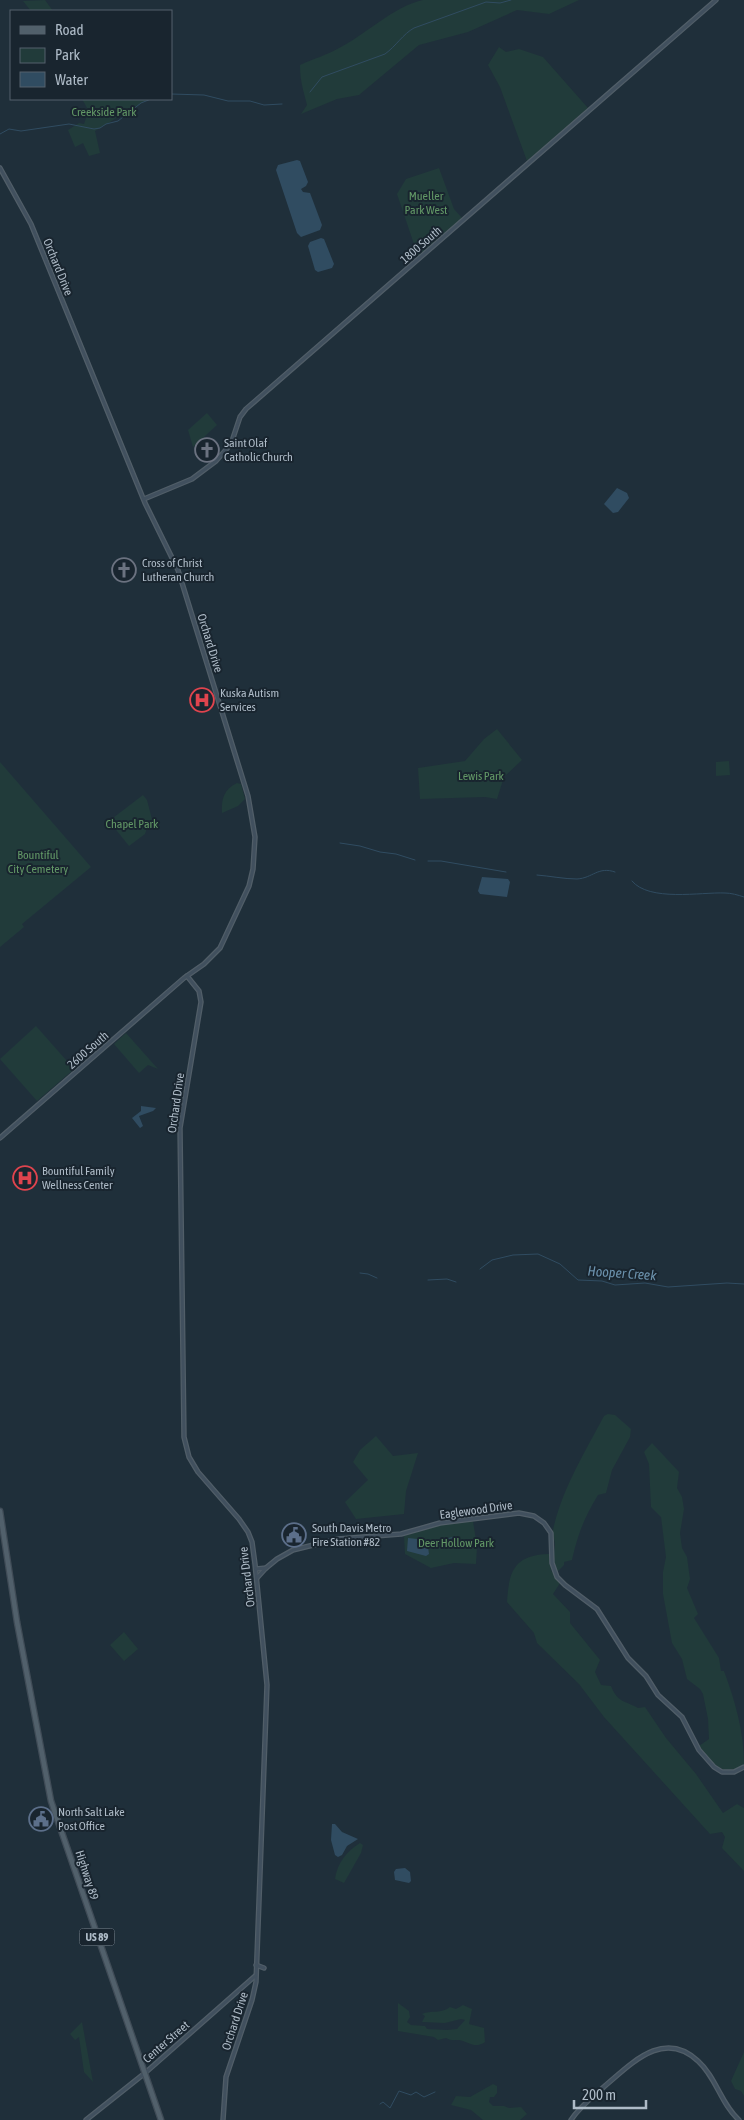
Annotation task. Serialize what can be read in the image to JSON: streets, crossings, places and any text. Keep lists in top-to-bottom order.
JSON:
{
  "streets": {
    "main road": [
      "1800 South",
      "Orchard Drive",
      "2600 South",
      "Eaglewood Drive",
      "Highway 89",
      "US 89",
      "Center Street"
    ]
  },
  "crossings": [
    ["1800 South", "Orchard Drive"],
    ["Orchard Drive", "2600 South"],
    ["Orchard Drive", "Eaglewood Drive"],
    ["Orchard Drive", "Center Street"],
    ["Highway 89", "Center Street"]
  ],
  "water": ["Hooper Creek"],
  "parks": [
    "Creekside Park",
    "Mueller Park West",
    "Lewis Park",
    "Chapel Park",
    "Bountiful City Cemetery",
    "Deer Hollow Park"
  ],
  "places": {
    "church": ["Saint Olaf Catholic Church", "Cross of Christ Lutheran Church"],
    "hospital": ["Kuska Autism Services", "Bountiful Family Wellness Center"],
    "public building": ["South Davis Metro Fire Station #82", "North Salt Lake Post Office"]
  },
  "legend": ["Road", "Park", "Water"],
  "scale_bar": "200 m"
}
